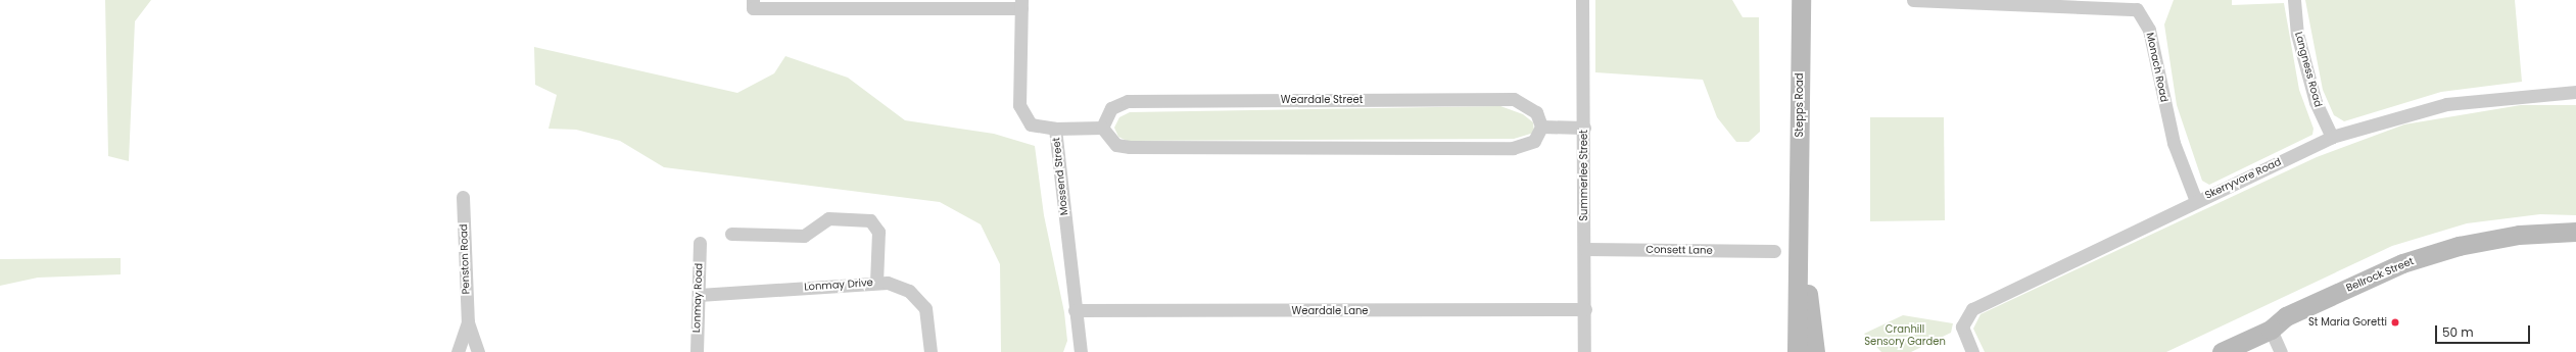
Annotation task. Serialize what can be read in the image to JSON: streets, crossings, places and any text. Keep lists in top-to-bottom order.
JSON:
{
  "streets": {
    "main road": ["Stepps Road", "Bellrock Street"],
    "street": [
      "Monach Road",
      "Langness Road",
      "Weardale Street",
      "Summerlee Street",
      "Mossend Street",
      "Skerryvore Road",
      "Consett Lane",
      "Penston Road",
      "Lonmay Drive",
      "Lonmay Road",
      "Weardale Lane"
    ]
  },
  "crossings": [
    ["Monach Road", "Skerryvore Road"],
    ["Langness Road", "Skerryvore Road"],
    ["Summerlee Street", "Consett Lane"],
    ["Summerlee Street", "Weardale Lane"],
    ["Mossend Street", "Weardale Lane"],
    ["Lonmay Drive", "Lonmay Road"]
  ],
  "parks": ["Cranhill Sensory Garden"],
  "places": ["St Maria Goretti"],
  "scale_bar": "50 m"
}
